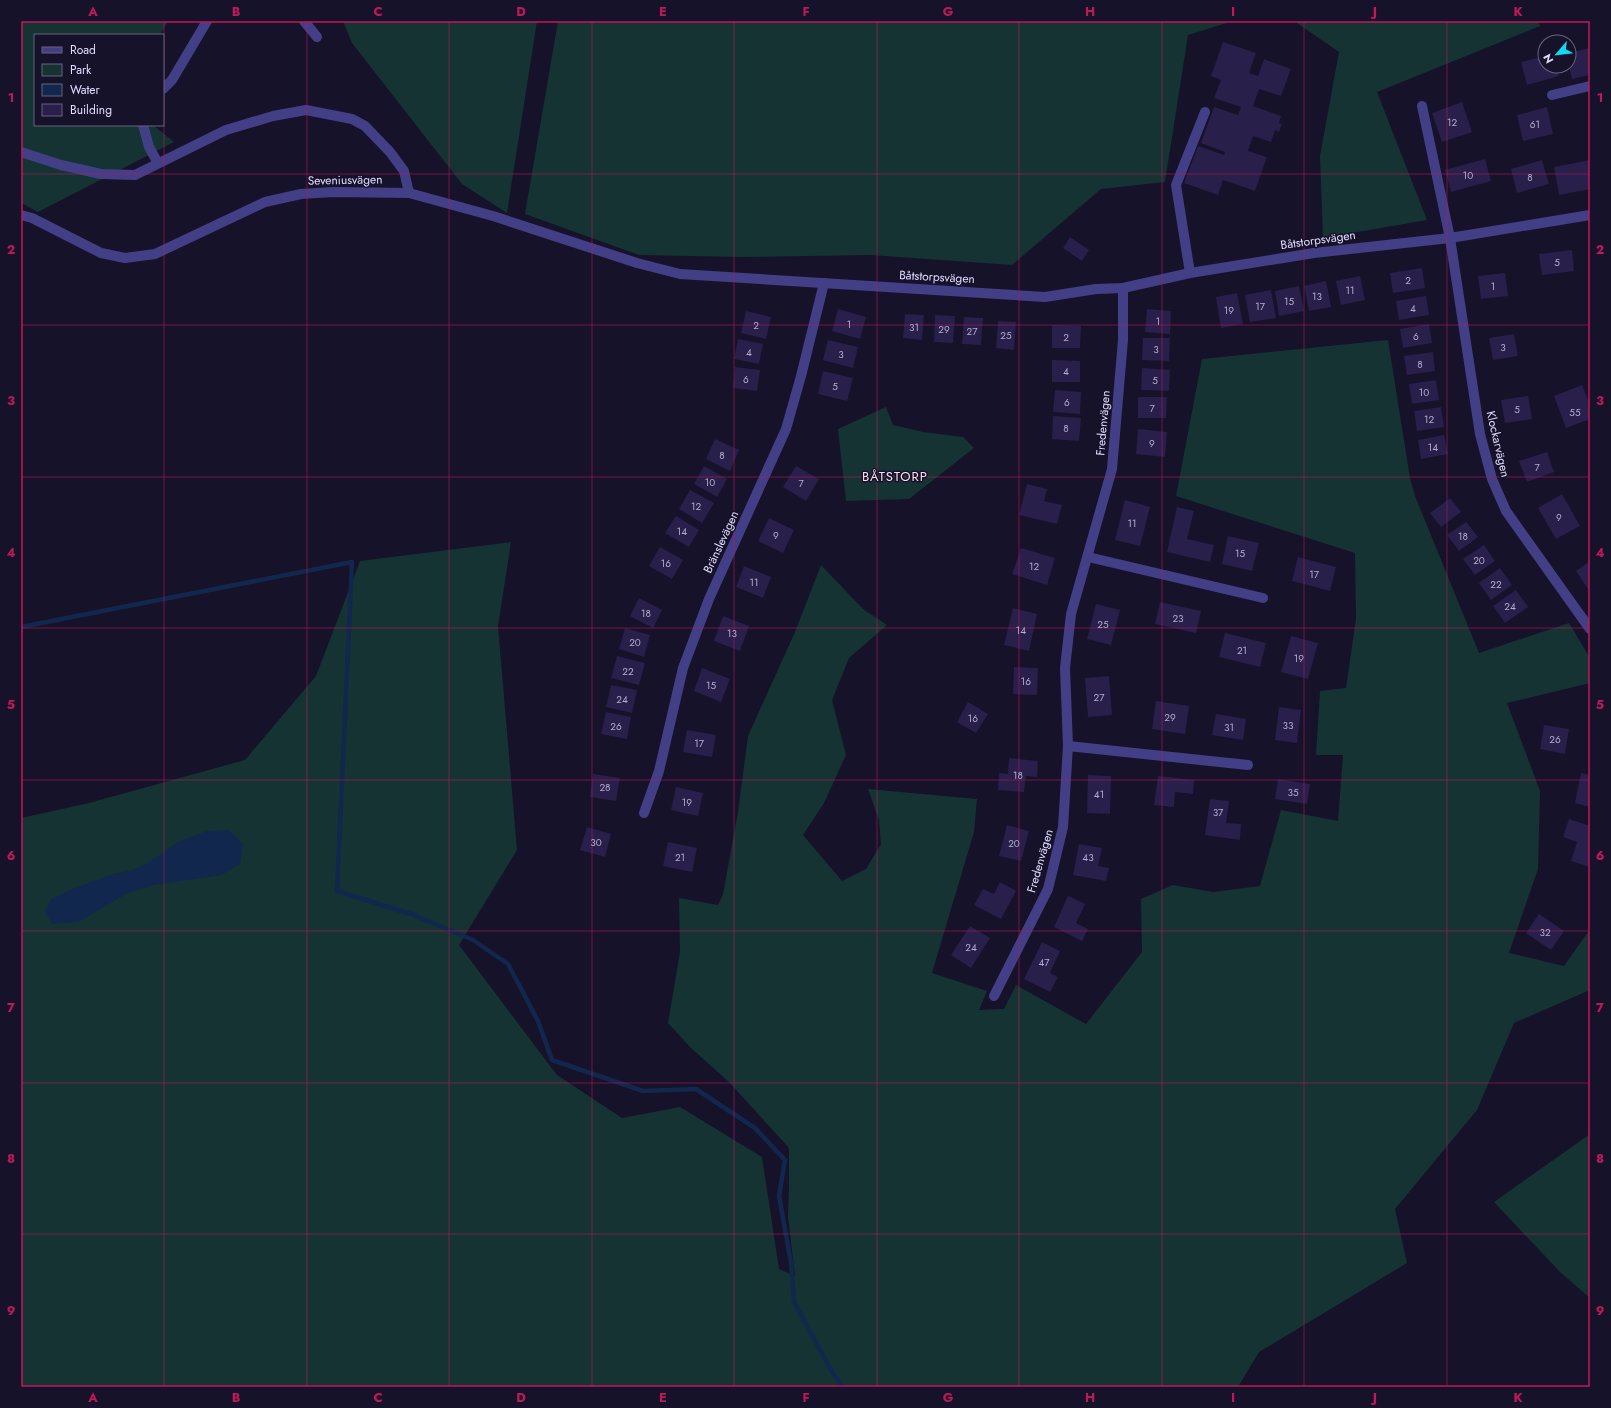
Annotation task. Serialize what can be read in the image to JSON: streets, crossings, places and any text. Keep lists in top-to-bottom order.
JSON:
{
  "streets": {
    "street": [
      "Seveniusvägen",
      "Båtstorpsvägen",
      "Fredenvägen",
      "Klockarvägen",
      "Bränslevägen"
    ]
  },
  "crossings": [
    ["Seveniusvägen", "Båtstorpsvägen"],
    ["Båtstorpsvägen", "Fredenvägen"],
    ["Båtstorpsvägen", "Klockarvägen"],
    ["Båtstorpsvägen", "Bränslevägen"]
  ],
  "districts": ["BÅTSTORP"],
  "house_numbers": [
    "12",
    "61",
    "10",
    "8",
    "5",
    "2",
    "1",
    "11",
    "13",
    "15",
    "17",
    "4",
    "19",
    "1",
    "1",
    "2",
    "31",
    "29",
    "27",
    "25",
    "6",
    "2",
    "3",
    "3",
    "4",
    "3",
    "8",
    "4",
    "6",
    "5",
    "5",
    "10",
    "6",
    "7",
    "5",
    "55",
    "12",
    "8",
    "9",
    "14",
    "8",
    "7",
    "10",
    "7",
    "12",
    "9",
    "11",
    "14",
    "9",
    "18",
    "15",
    "20",
    "16",
    "12",
    "17",
    "11",
    "22",
    "24",
    "18",
    "23",
    "25",
    "14",
    "13",
    "20",
    "21",
    "19",
    "22",
    "16",
    "15",
    "27",
    "24",
    "29",
    "16",
    "33",
    "26",
    "31",
    "26",
    "17",
    "18",
    "28",
    "35",
    "41",
    "19",
    "37",
    "30",
    "20",
    "21",
    "43",
    "32",
    "24",
    "47"
  ],
  "legend": [
    "Road",
    "Park",
    "Water",
    "Building"
  ],
  "north": "bottom left",
  "grid": {
    "columns": [
      "A",
      "B",
      "C",
      "D",
      "E",
      "F",
      "G",
      "H",
      "I",
      "J",
      "K"
    ],
    "rows": [
      "1",
      "2",
      "3",
      "4",
      "5",
      "6",
      "7",
      "8",
      "9"
    ]
  }
}
